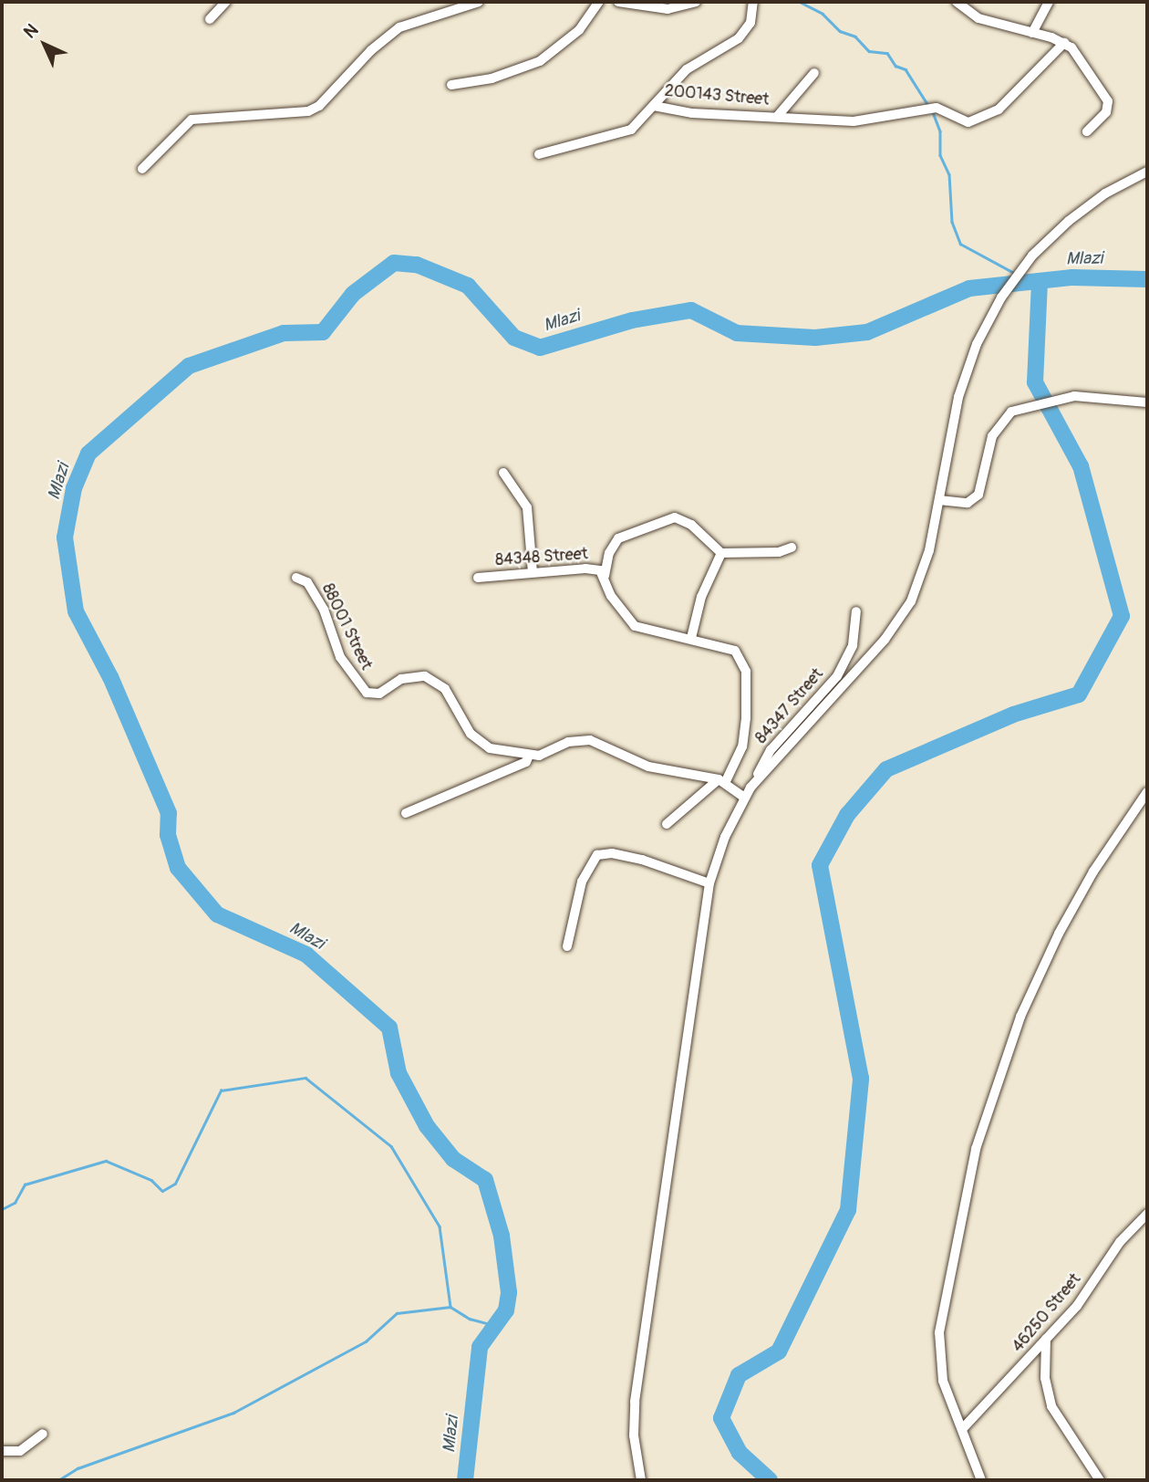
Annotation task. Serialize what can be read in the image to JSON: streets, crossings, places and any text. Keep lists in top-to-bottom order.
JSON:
{
  "streets": {
    "street": [
      "200143 Street",
      "84348 Street",
      "88001 Street",
      "84347 Street",
      "46250 Street"
    ]
  },
  "crossings": [
    ["84348 Street", "88001 Street"]
  ],
  "water": ["Mlazi"],
  "north": "top left"
}
